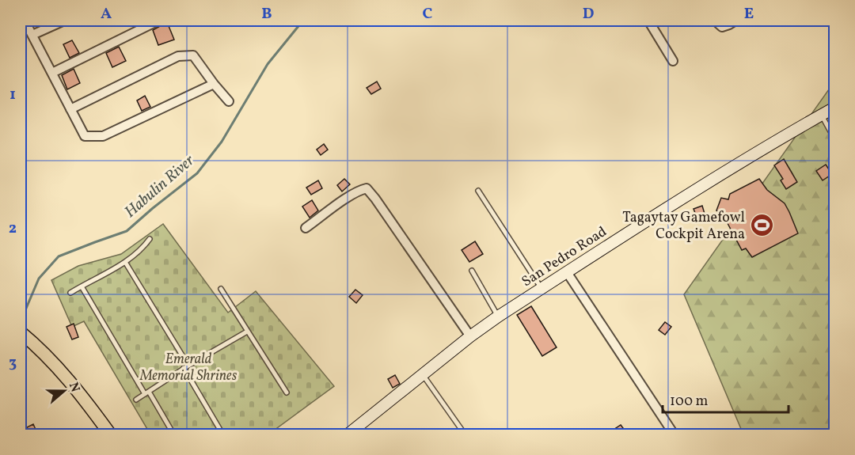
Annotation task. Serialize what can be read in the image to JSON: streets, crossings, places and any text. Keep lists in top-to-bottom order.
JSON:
{
  "streets": {
    "street": ["San Pedro Road"]
  },
  "water": ["Habulin River"],
  "parks": ["Emerald Memorial Shrines"],
  "places": {
    "sports": ["Tagaytay Gamefowl Cockpit Arena"]
  },
  "scale_bar": "100 m",
  "north": "right",
  "grid": {
    "columns": [
      "A",
      "B",
      "C",
      "D",
      "E"
    ],
    "rows": ["1", "2", "3"]
  }
}
